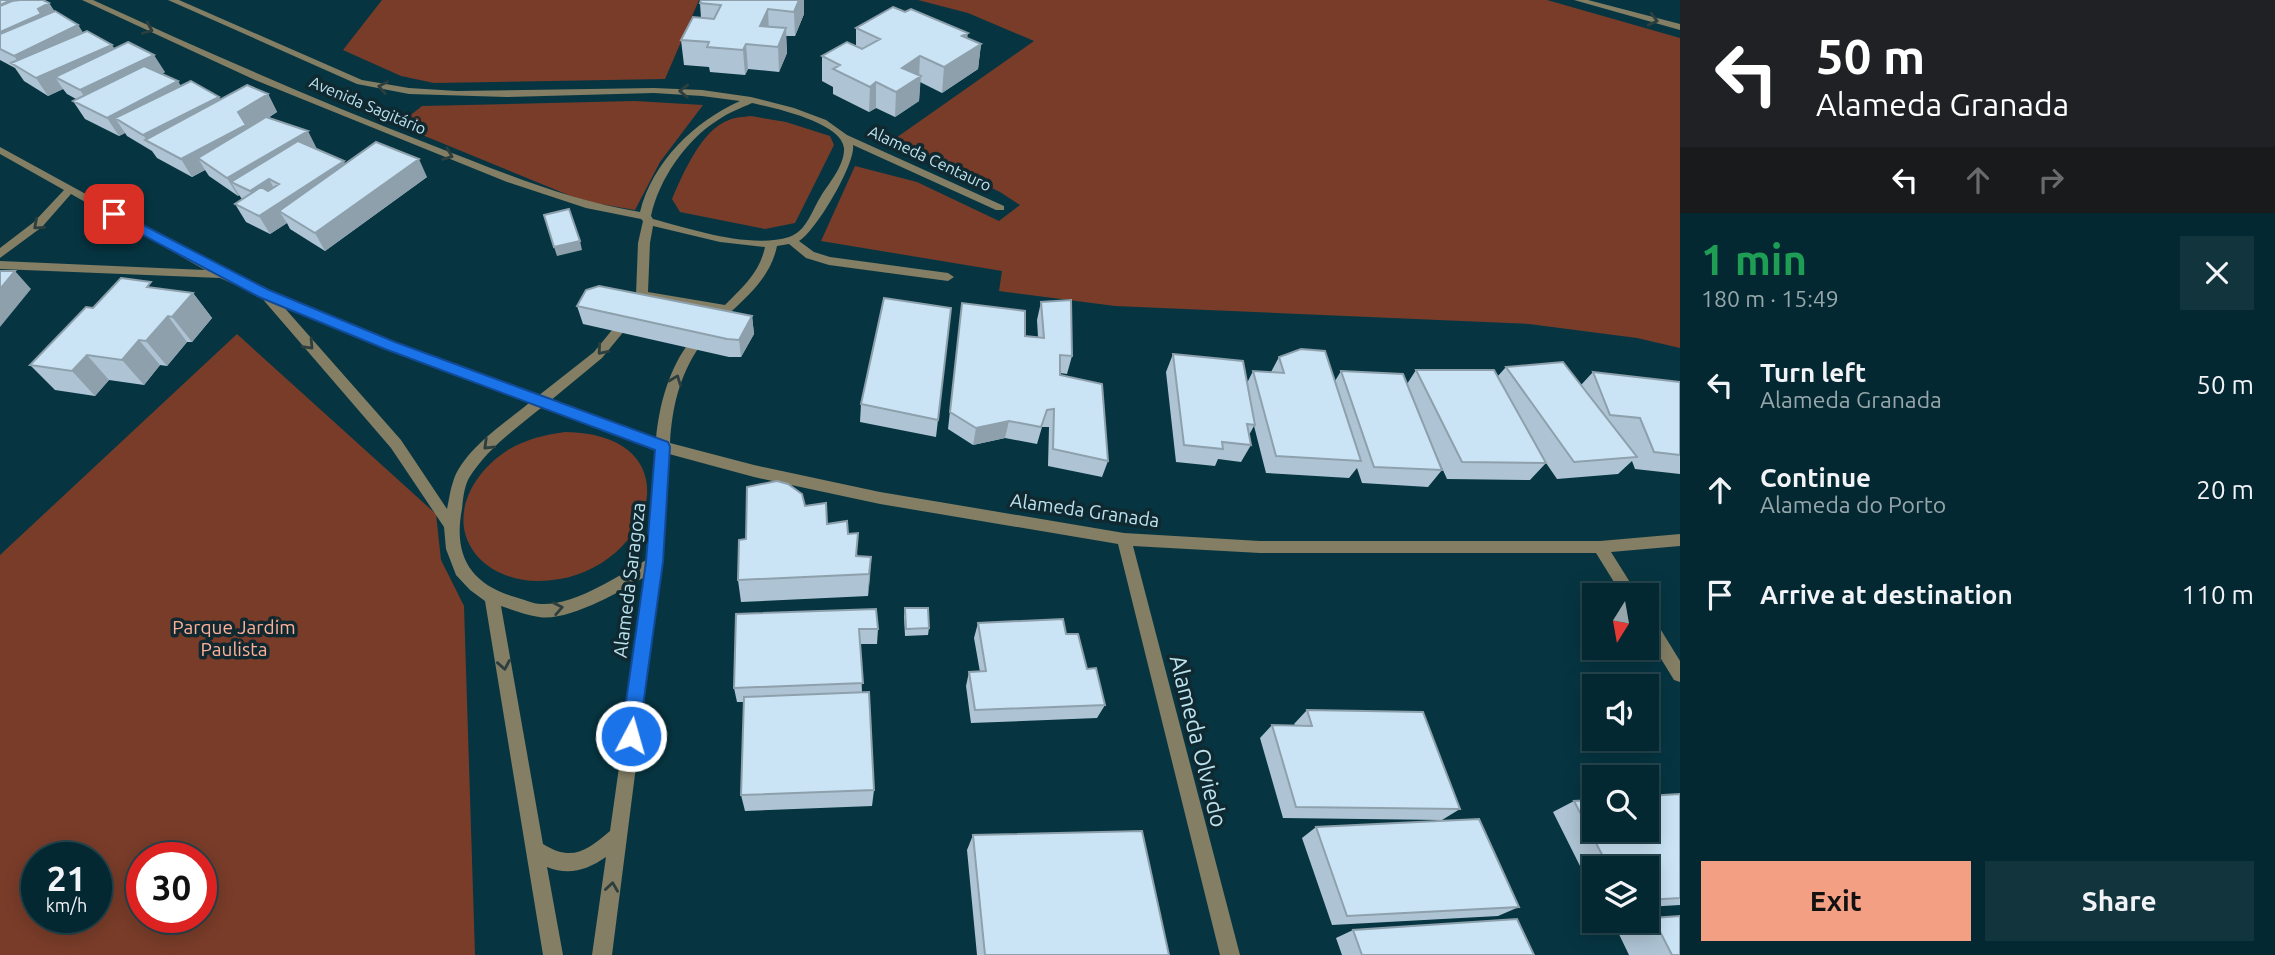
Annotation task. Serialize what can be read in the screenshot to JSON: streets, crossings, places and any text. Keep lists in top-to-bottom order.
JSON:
{
  "streets": {
    "street": [
      "Avenida Sagitário",
      "Alameda Centauro",
      "Alameda Granada",
      "Alameda Saragoza",
      "Alameda Olviedo"
    ]
  },
  "crossings": [
    ["Avenida Sagitário", "Alameda Centauro"],
    ["Avenida Sagitário", "Alameda Saragoza"],
    ["Alameda Centauro", "Alameda Saragoza"],
    ["Alameda Granada", "Alameda Saragoza"],
    ["Alameda Granada", "Alameda Olviedo"]
  ],
  "one_way": ["Alameda Saragoza"],
  "parks": ["Parque Jardim Paulista"],
  "north": "bottom",
  "page": {
    "turn": ["50 m", "Alameda Granada"],
    "heading": ["1 min", "180 m · 15:49"],
    "list": [
      {
        "name": "Turn left",
        "note": "Alameda Granada",
        "value": "50 m"
      },
      {
        "name": "Continue",
        "note": "Alameda do Porto",
        "value": "20 m"
      },
      {
        "name": "Arrive at destination",
        "value": "110 m"
      }
    ],
    "speed": "21 km/h",
    "limit": "30",
    "buttons": ["Exit", "Share"]
  }
}
